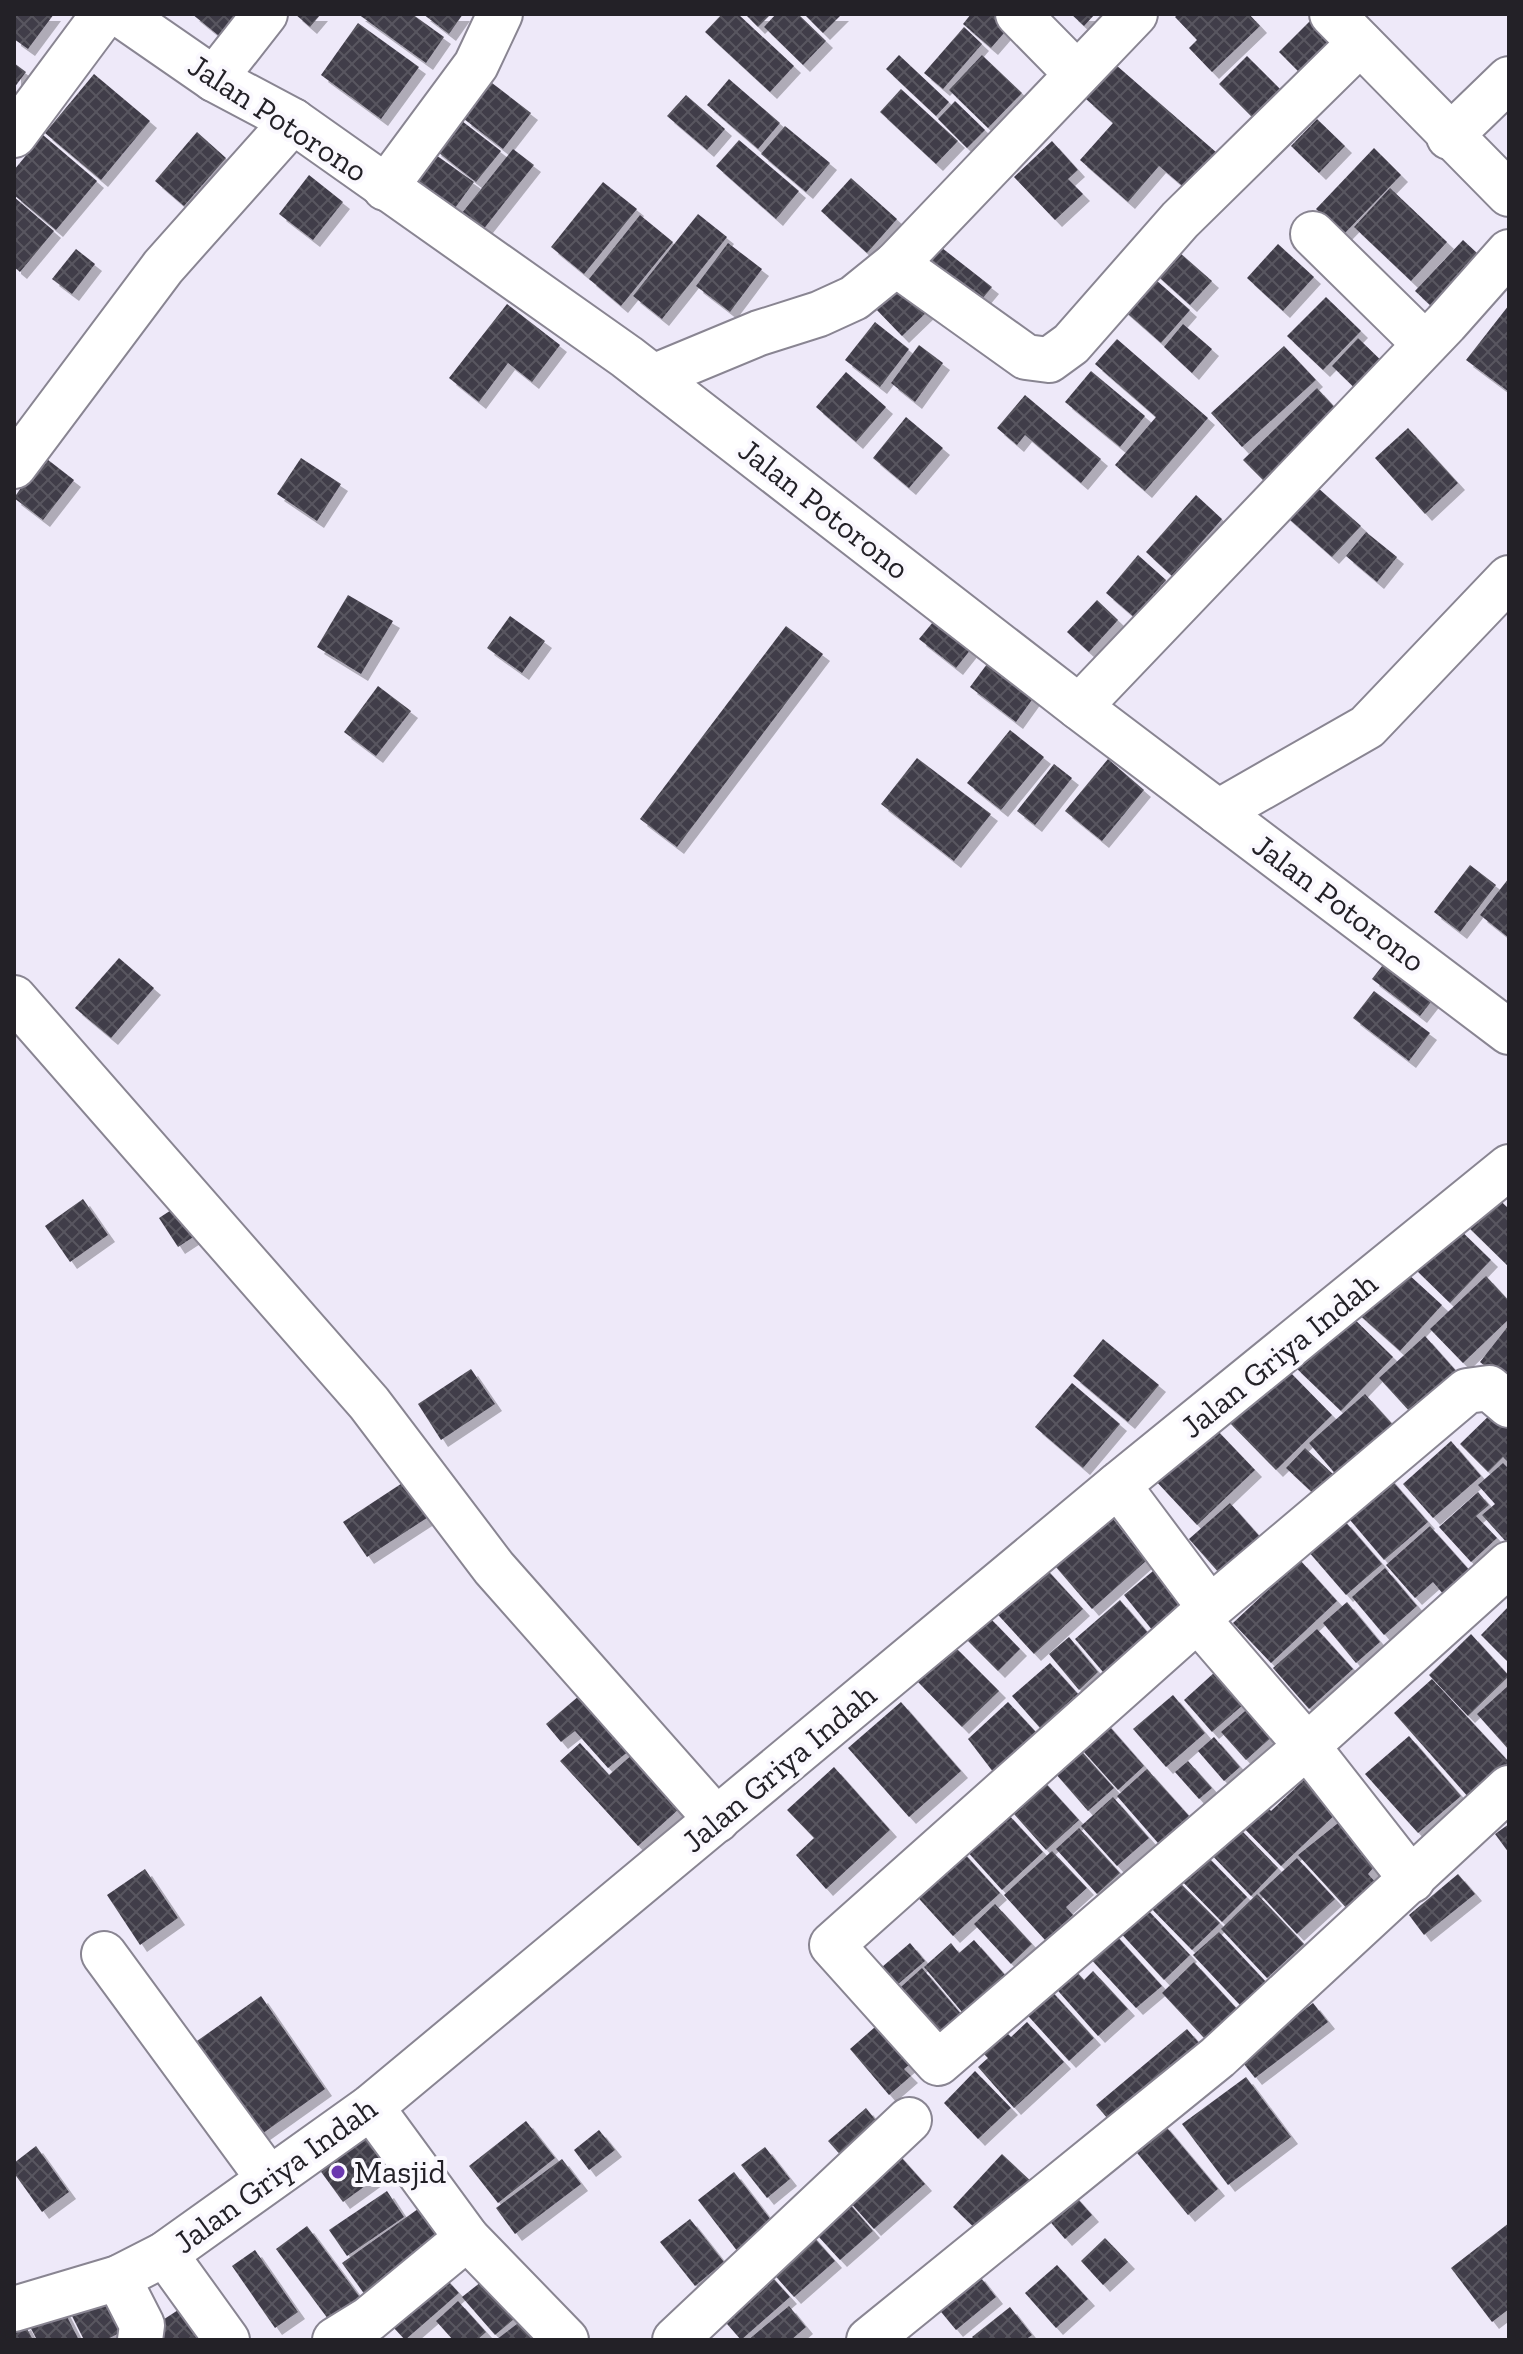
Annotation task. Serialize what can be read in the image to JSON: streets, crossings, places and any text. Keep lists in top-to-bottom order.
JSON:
{
  "streets": {
    "street": ["Jalan Potorono", "Jalan Griya Indah"]
  },
  "places": ["Masjid"]
}
